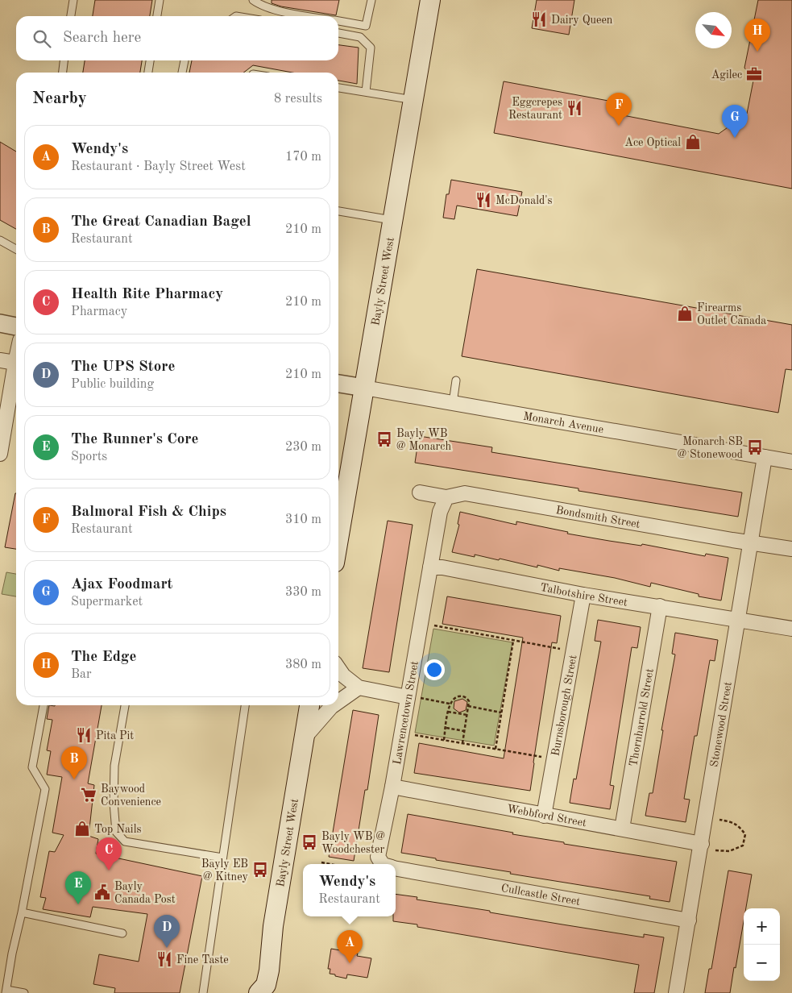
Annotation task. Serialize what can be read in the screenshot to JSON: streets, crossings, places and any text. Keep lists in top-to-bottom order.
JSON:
{
  "streets": {
    "main road": ["Bayly Street West"],
    "street": [
      "Monarch Avenue",
      "Bondsmith Street",
      "Talbotshire Street",
      "Burnsborough Street",
      "Lawrencetown Street",
      "Thornharrold Street",
      "Stonewood Street",
      "Webbford Street",
      "Cullcastle Street"
    ]
  },
  "crossings": [
    ["Bayly Street West", "Monarch Avenue"],
    ["Monarch Avenue", "Stonewood Street"],
    ["Bondsmith Street", "Stonewood Street"],
    ["Talbotshire Street", "Burnsborough Street"],
    ["Talbotshire Street", "Lawrencetown Street"],
    ["Talbotshire Street", "Thornharrold Street"],
    ["Talbotshire Street", "Stonewood Street"],
    ["Burnsborough Street", "Webbford Street"],
    ["Lawrencetown Street", "Webbford Street"],
    ["Lawrencetown Street", "Cullcastle Street"],
    ["Thornharrold Street", "Webbford Street"],
    ["Stonewood Street", "Webbford Street"],
    ["Stonewood Street", "Cullcastle Street"]
  ],
  "places": {
    "restaurant": [
      "Dairy Queen",
      "Eggcrepes Restaurant",
      "McDonald's",
      "Pita Pit",
      "Fine Taste"
    ],
    "office": ["Agilec"],
    "shop": ["Ace Optical", "Firearms Outlet Canada", "Top Nails"],
    "bus stop": [
      "Bayly WB @ Monarch",
      "Monarch SB @ Stonewood",
      "Bayly WB @ Woodchester",
      "Bayly EB @ Kitney"
    ],
    "supermarket": ["Baywood Convenience"],
    "public building": ["Bayly Canada Post"]
  },
  "north": "bottom right",
  "page": {
    "search": "Search here",
    "pins": [
      "H",
      "F",
      "G",
      "B",
      "C",
      "E",
      "D",
      "A"
    ],
    "heading": ["Nearby", "8 results"],
    "list": [
      {
        "mark": "A",
        "name": "Wendy's",
        "note": "Restaurant · Bayly Street West",
        "value": "170 m"
      },
      {
        "mark": "B",
        "name": "The Great Canadian Bagel",
        "note": "Restaurant",
        "value": "210 m"
      },
      {
        "mark": "C",
        "name": "Health Rite Pharmacy",
        "note": "Pharmacy",
        "value": "210 m"
      },
      {
        "mark": "D",
        "name": "The UPS Store",
        "note": "Public building",
        "value": "210 m"
      },
      {
        "mark": "E",
        "name": "The Runner's Core",
        "note": "Sports",
        "value": "230 m"
      },
      {
        "mark": "F",
        "name": "Balmoral Fish & Chips",
        "note": "Restaurant",
        "value": "310 m"
      },
      {
        "mark": "G",
        "name": "Ajax Foodmart",
        "note": "Supermarket",
        "value": "330 m"
      },
      {
        "mark": "H",
        "name": "The Edge",
        "note": "Bar",
        "value": "380 m"
      }
    ],
    "popup": ["Wendy's", "Restaurant"],
    "map_buttons": ["+", "−"]
  }
}
